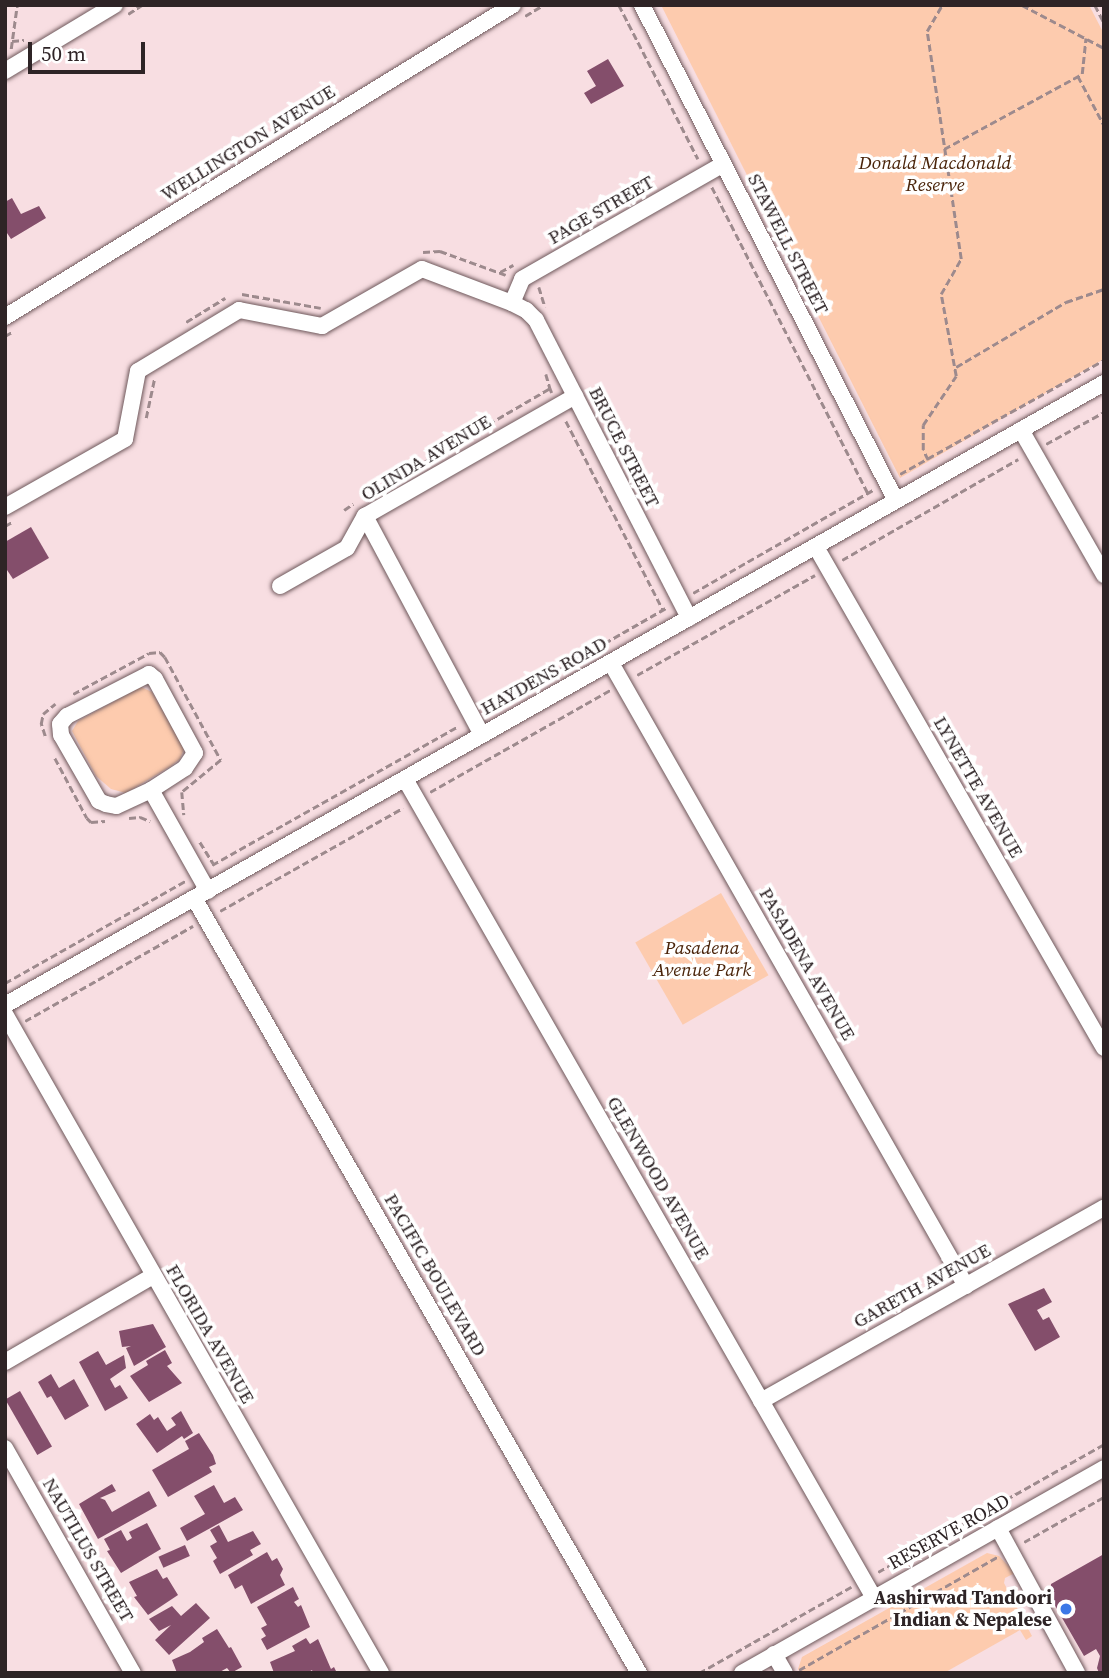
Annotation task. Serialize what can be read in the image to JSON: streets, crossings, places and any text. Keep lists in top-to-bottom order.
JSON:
{
  "streets": {
    "street": [
      "WELLINGTON AVENUE",
      "PAGE STREET",
      "STAWELL STREET",
      "BRUCE STREET",
      "OLINDA AVENUE",
      "HAYDENS ROAD",
      "LYNETTE AVENUE",
      "PASADENA AVENUE",
      "GLENWOOD AVENUE",
      "PACIFIC BOULEVARD",
      "GARETH AVENUE",
      "FLORIDA AVENUE",
      "RESERVE ROAD",
      "NAUTILUS STREET"
    ]
  },
  "crossings": [
    ["PAGE STREET", "STAWELL STREET"],
    ["STAWELL STREET", "HAYDENS ROAD"],
    ["BRUCE STREET", "OLINDA AVENUE"],
    ["BRUCE STREET", "HAYDENS ROAD"],
    ["OLINDA AVENUE", "HAYDENS ROAD"],
    ["HAYDENS ROAD", "LYNETTE AVENUE"],
    ["HAYDENS ROAD", "PASADENA AVENUE"],
    ["HAYDENS ROAD", "GLENWOOD AVENUE"],
    ["HAYDENS ROAD", "PACIFIC BOULEVARD"],
    ["PASADENA AVENUE", "GARETH AVENUE"],
    ["GLENWOOD AVENUE", "GARETH AVENUE"],
    ["GLENWOOD AVENUE", "RESERVE ROAD"]
  ],
  "parks": ["Donald Macdonald Reserve", "Pasadena Avenue Park"],
  "places": ["Aashirwad Tandoori Indian & Nepalese"],
  "scale_bar": "50 m"
}
